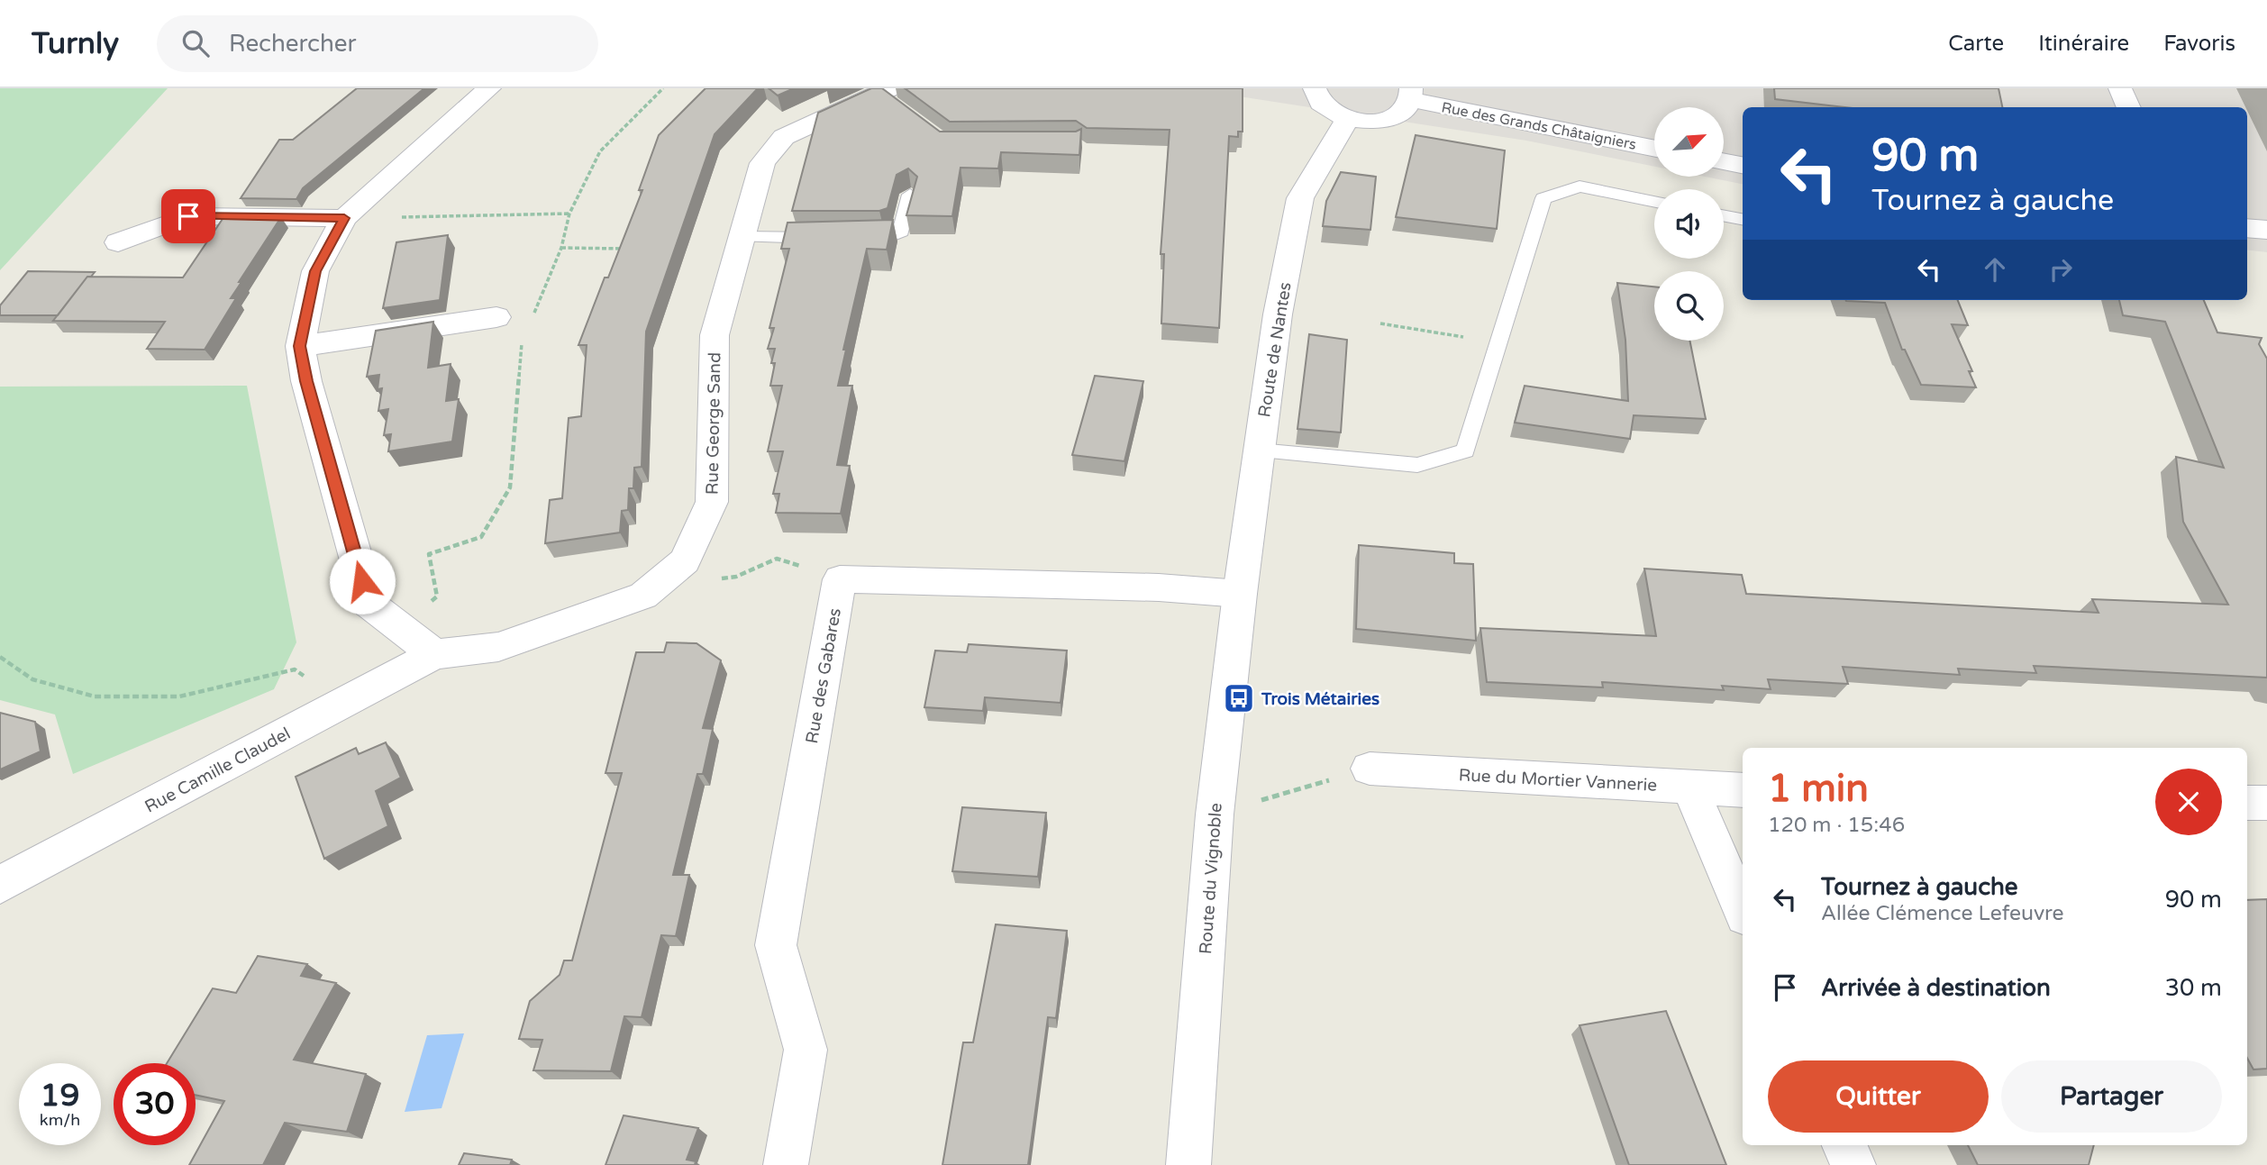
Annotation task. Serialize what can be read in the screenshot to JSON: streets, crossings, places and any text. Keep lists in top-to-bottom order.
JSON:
{
  "streets": {
    "street": [
      "Rue des Grands Châtaigniers",
      "Route de Nantes",
      "Rue George Sand",
      "Rue des Gabares",
      "Rue Camille Claudel",
      "Rue du Mortier Vannerie",
      "Route du Vignoble"
    ]
  },
  "crossings": [
    ["Route de Nantes", "Route du Vignoble"],
    ["Rue George Sand", "Rue Camille Claudel"]
  ],
  "places": {
    "bus stop": ["Trois Métairies"]
  },
  "north": "top right",
  "page": {
    "header": "Turnly",
    "search": "Rechercher",
    "nav": ["Carte", "Itinéraire", "Favoris"],
    "turn": ["90 m", "Tournez à gauche"],
    "heading": ["1 min", "120 m · 15:46"],
    "list": [
      {
        "name": "Tournez à gauche",
        "note": "Allée Clémence Lefeuvre",
        "value": "90 m"
      },
      {
        "name": "Arrivée à destination",
        "value": "30 m"
      }
    ],
    "buttons": ["Quitter", "Partager"],
    "speed": "19 km/h",
    "limit": "30"
  }
}
